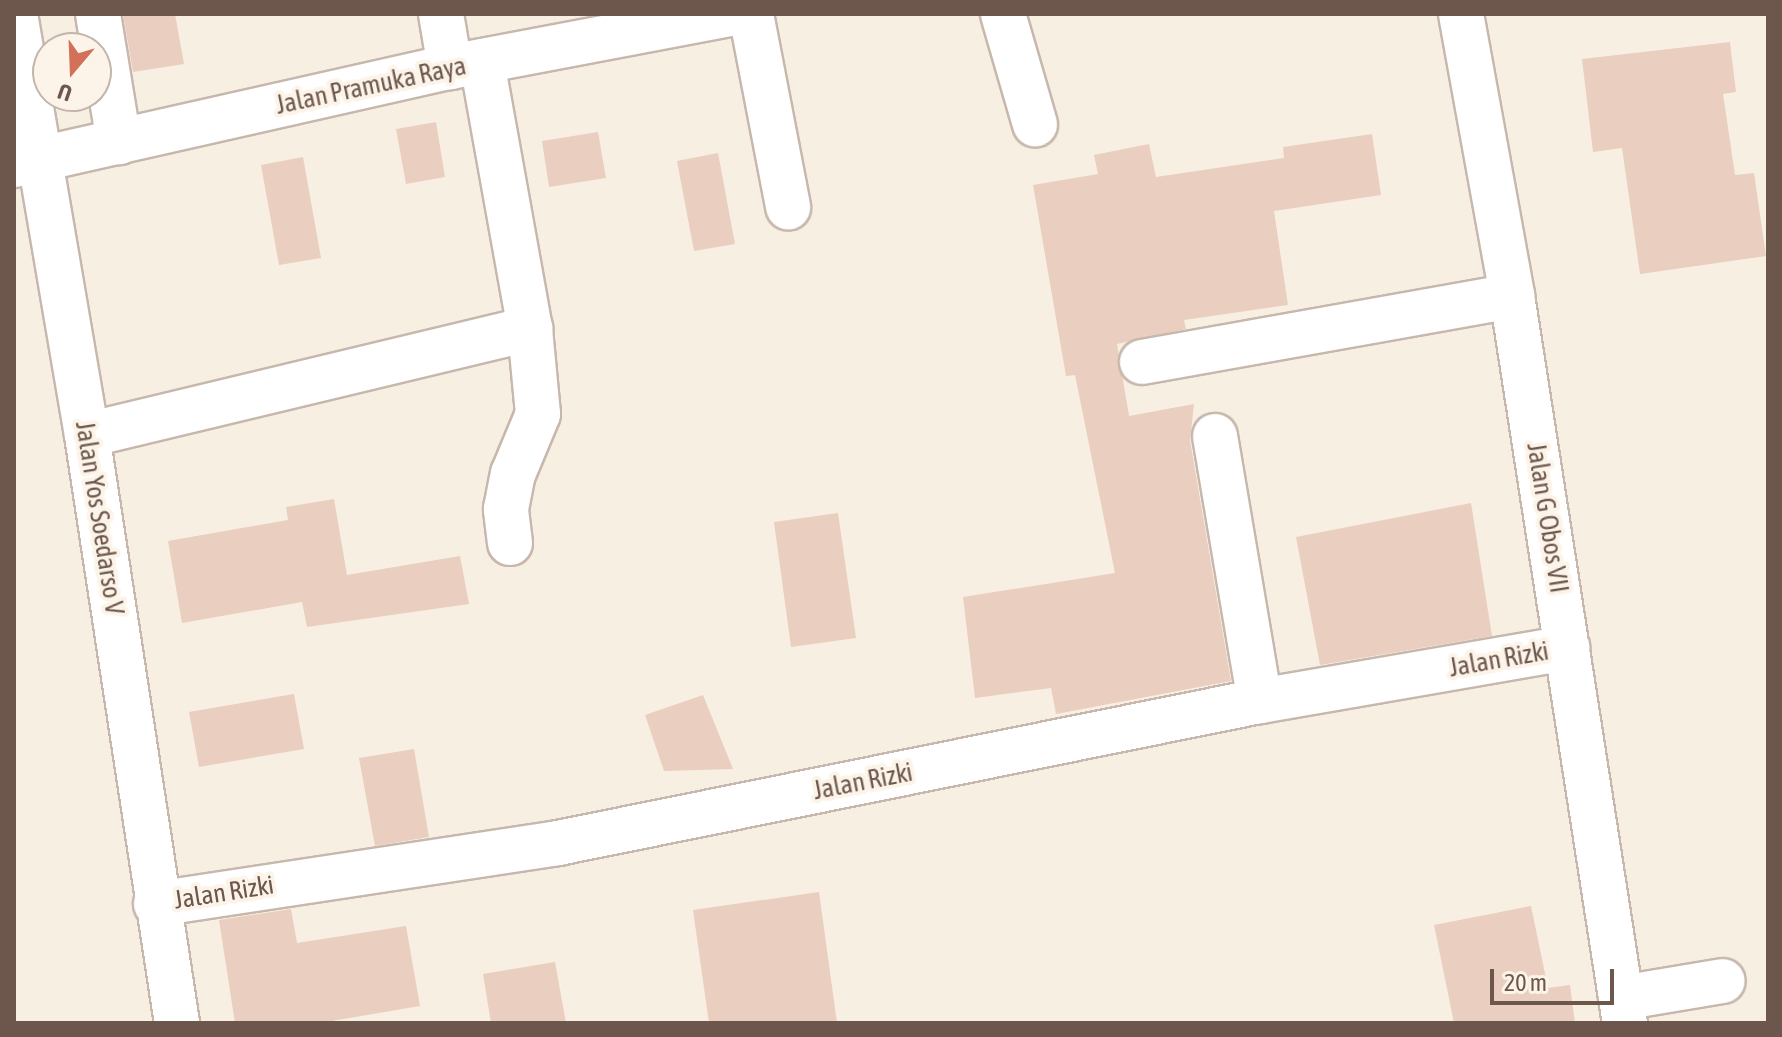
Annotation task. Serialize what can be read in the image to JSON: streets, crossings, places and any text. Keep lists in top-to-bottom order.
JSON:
{
  "streets": {
    "street": [
      "Jalan Pramuka Raya",
      "Jalan Yos Soedarso V",
      "Jalan G Obos VII",
      "Jalan Rizki"
    ]
  },
  "crossings": [
    ["Jalan Pramuka Raya", "Jalan Yos Soedarso V"],
    ["Jalan Yos Soedarso V", "Jalan Rizki"],
    ["Jalan G Obos VII", "Jalan Rizki"]
  ],
  "scale_bar": "20 m",
  "north": "bottom"
}
